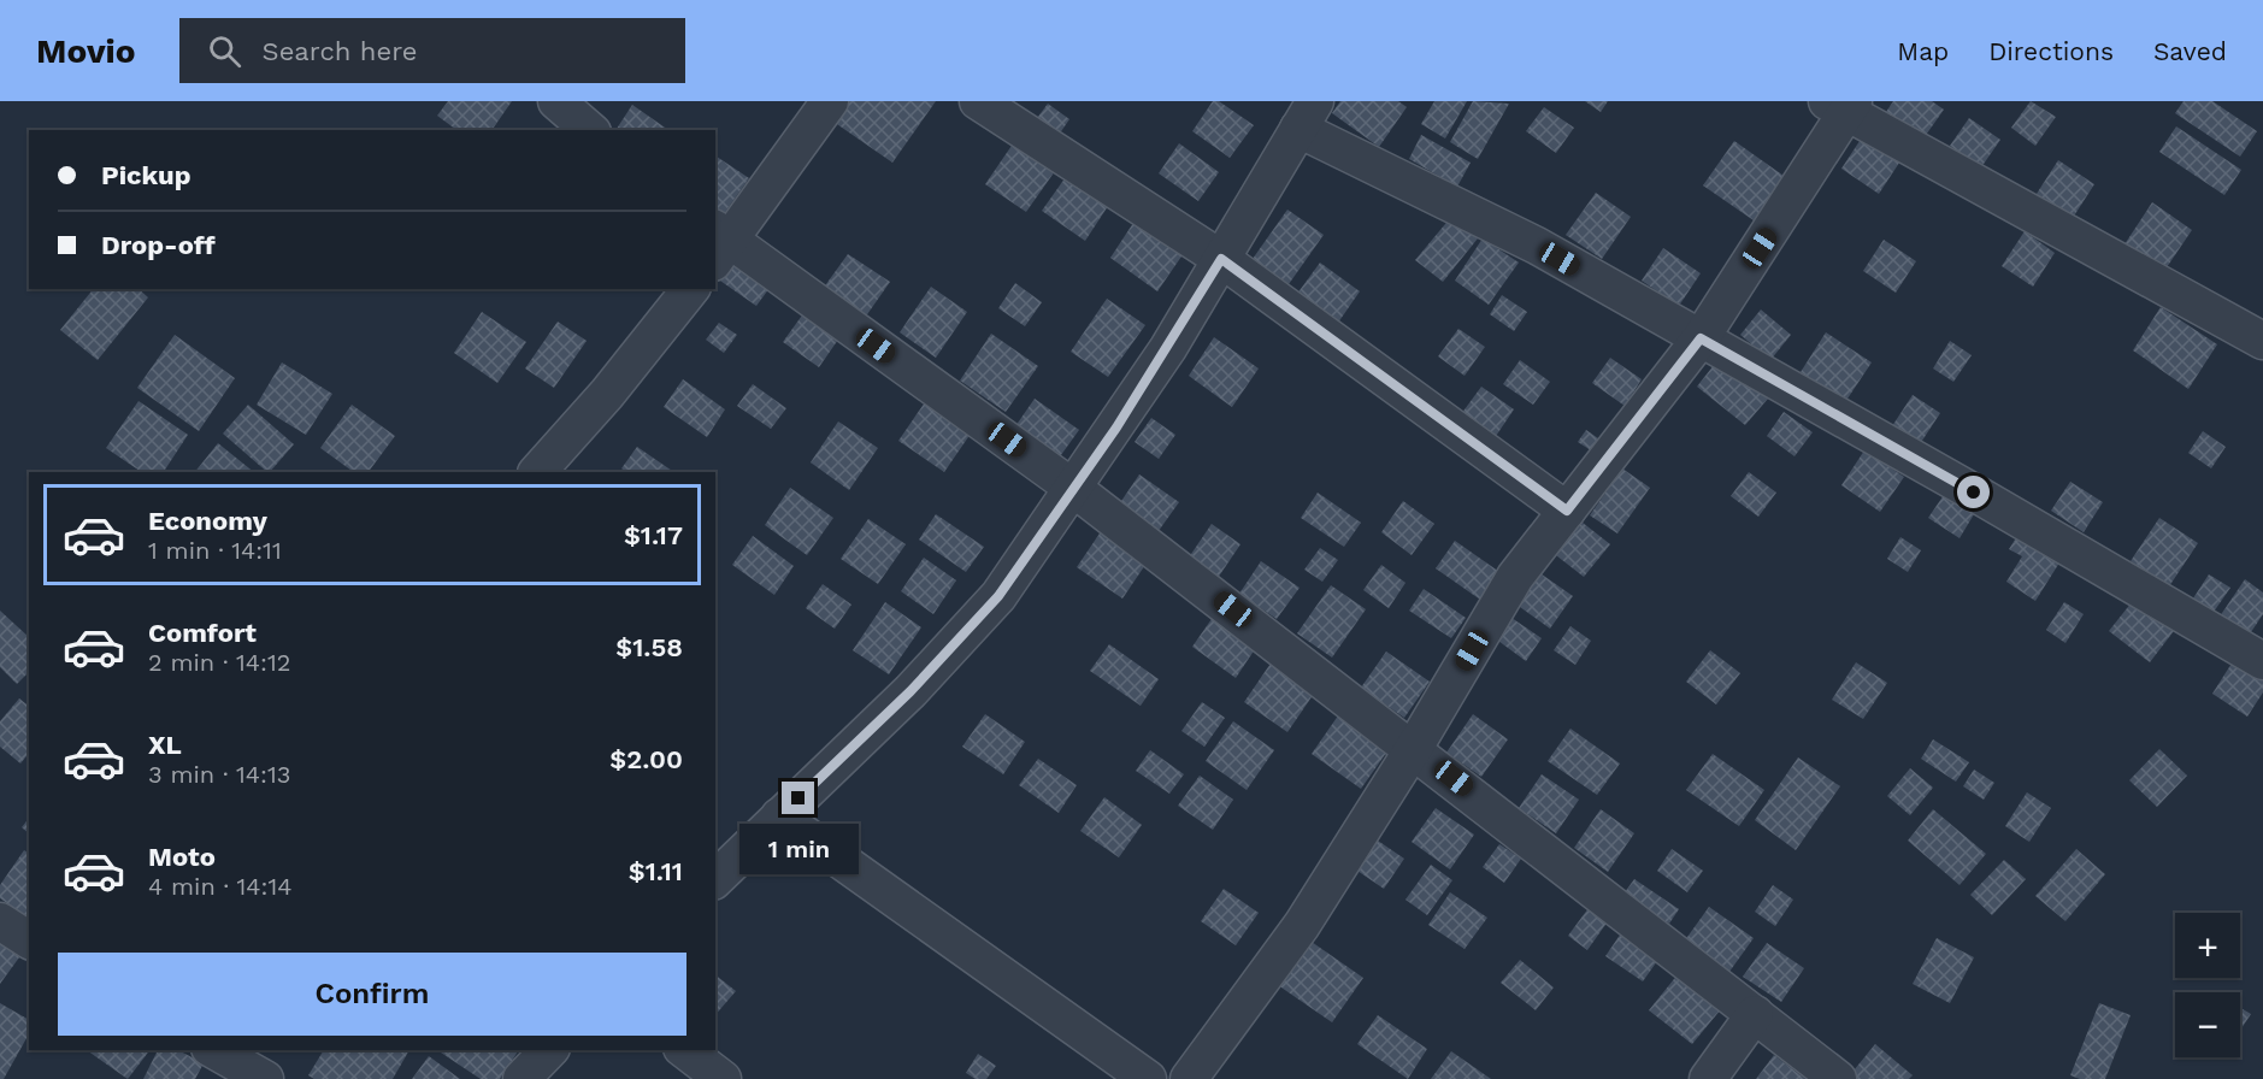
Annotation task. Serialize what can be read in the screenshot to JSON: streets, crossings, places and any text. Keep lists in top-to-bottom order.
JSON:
{
  "page": {
    "header": "Movio",
    "search": "Search here",
    "nav": ["Map", "Directions", "Saved"],
    "banner": ["Pickup", "Drop-off"],
    "list": [
      {
        "name": "Economy",
        "note": "1 min · 14:11",
        "value": "$1.17"
      },
      {
        "name": "Comfort",
        "note": "2 min · 14:12",
        "value": "$1.58"
      },
      {
        "name": "XL",
        "note": "3 min · 14:13",
        "value": "$2.00"
      },
      {
        "name": "Moto",
        "note": "4 min · 14:14",
        "value": "$1.11"
      }
    ],
    "bubble": "1 min",
    "map_buttons": ["+", "−"],
    "buttons": "Confirm"
  }
}
